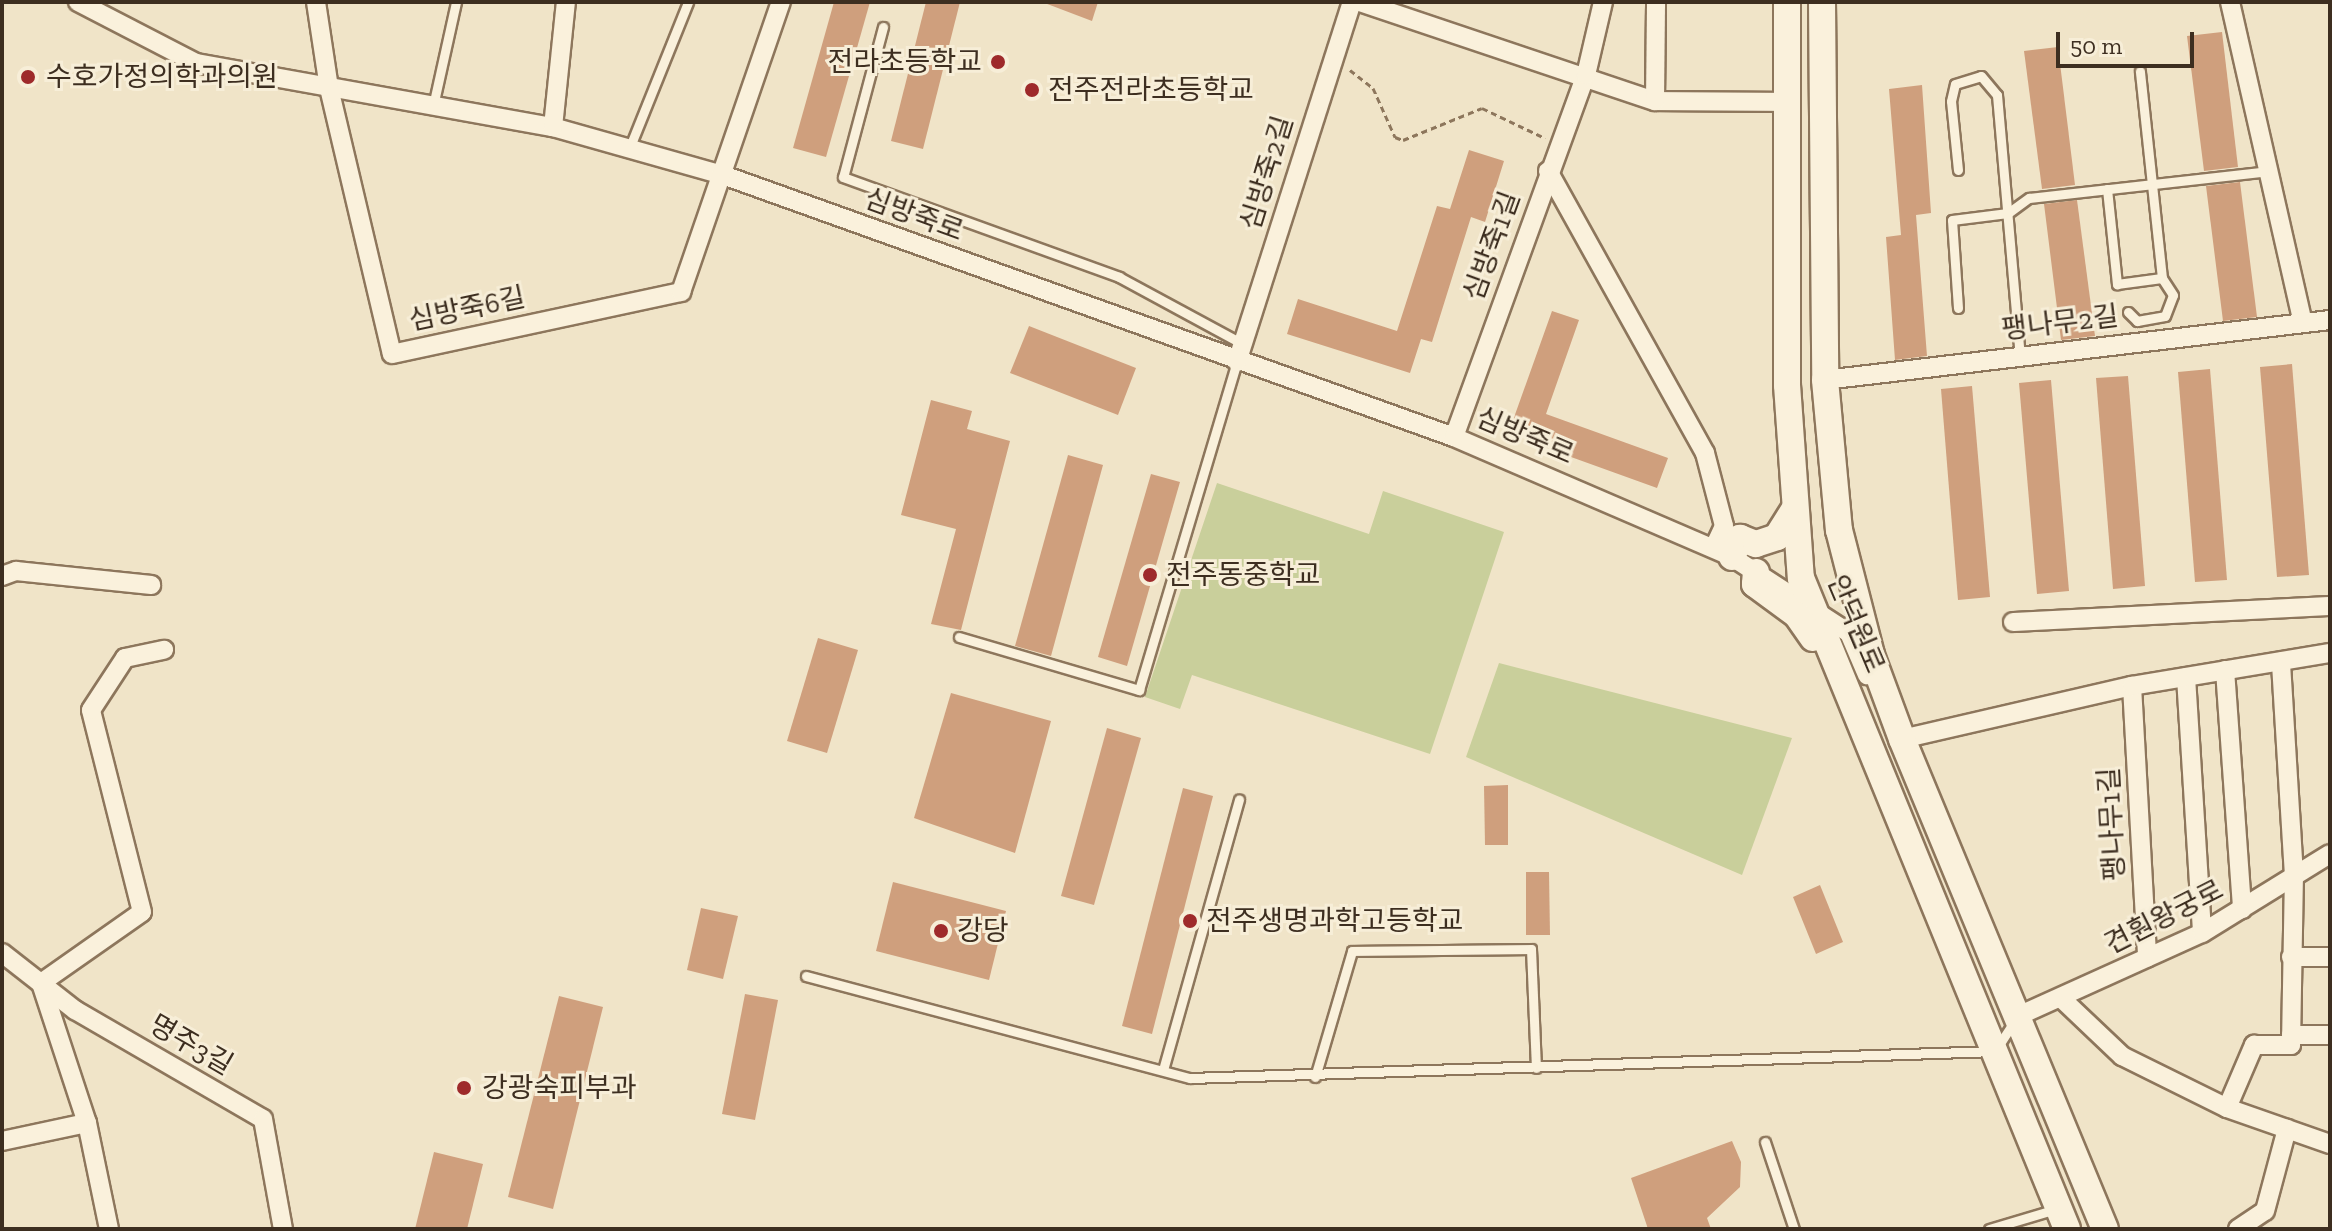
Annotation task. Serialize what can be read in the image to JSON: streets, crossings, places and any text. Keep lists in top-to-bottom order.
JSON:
{
  "streets": {
    "street": [
      "심방죽2길",
      "심방죽로",
      "심방죽1길",
      "심방죽6길",
      "팽나무2길",
      "안덕원로",
      "팽나무1길",
      "견훤왕궁로",
      "명주3길"
    ]
  },
  "crossings": [
    ["심방죽2길", "심방죽로"],
    ["심방죽로", "심방죽1길"],
    ["심방죽로", "심방죽6길"],
    ["심방죽로", "안덕원로"],
    ["팽나무2길", "안덕원로"],
    ["안덕원로", "견훤왕궁로"],
    ["팽나무1길", "견훤왕궁로"]
  ],
  "places": [
    "전라초등학교",
    "수호가정의학과의원",
    "전주전라초등학교",
    "전주동중학교",
    "전주생명과학고등학교",
    "강당",
    "강광숙피부과"
  ],
  "scale_bar": "50 m"
}
